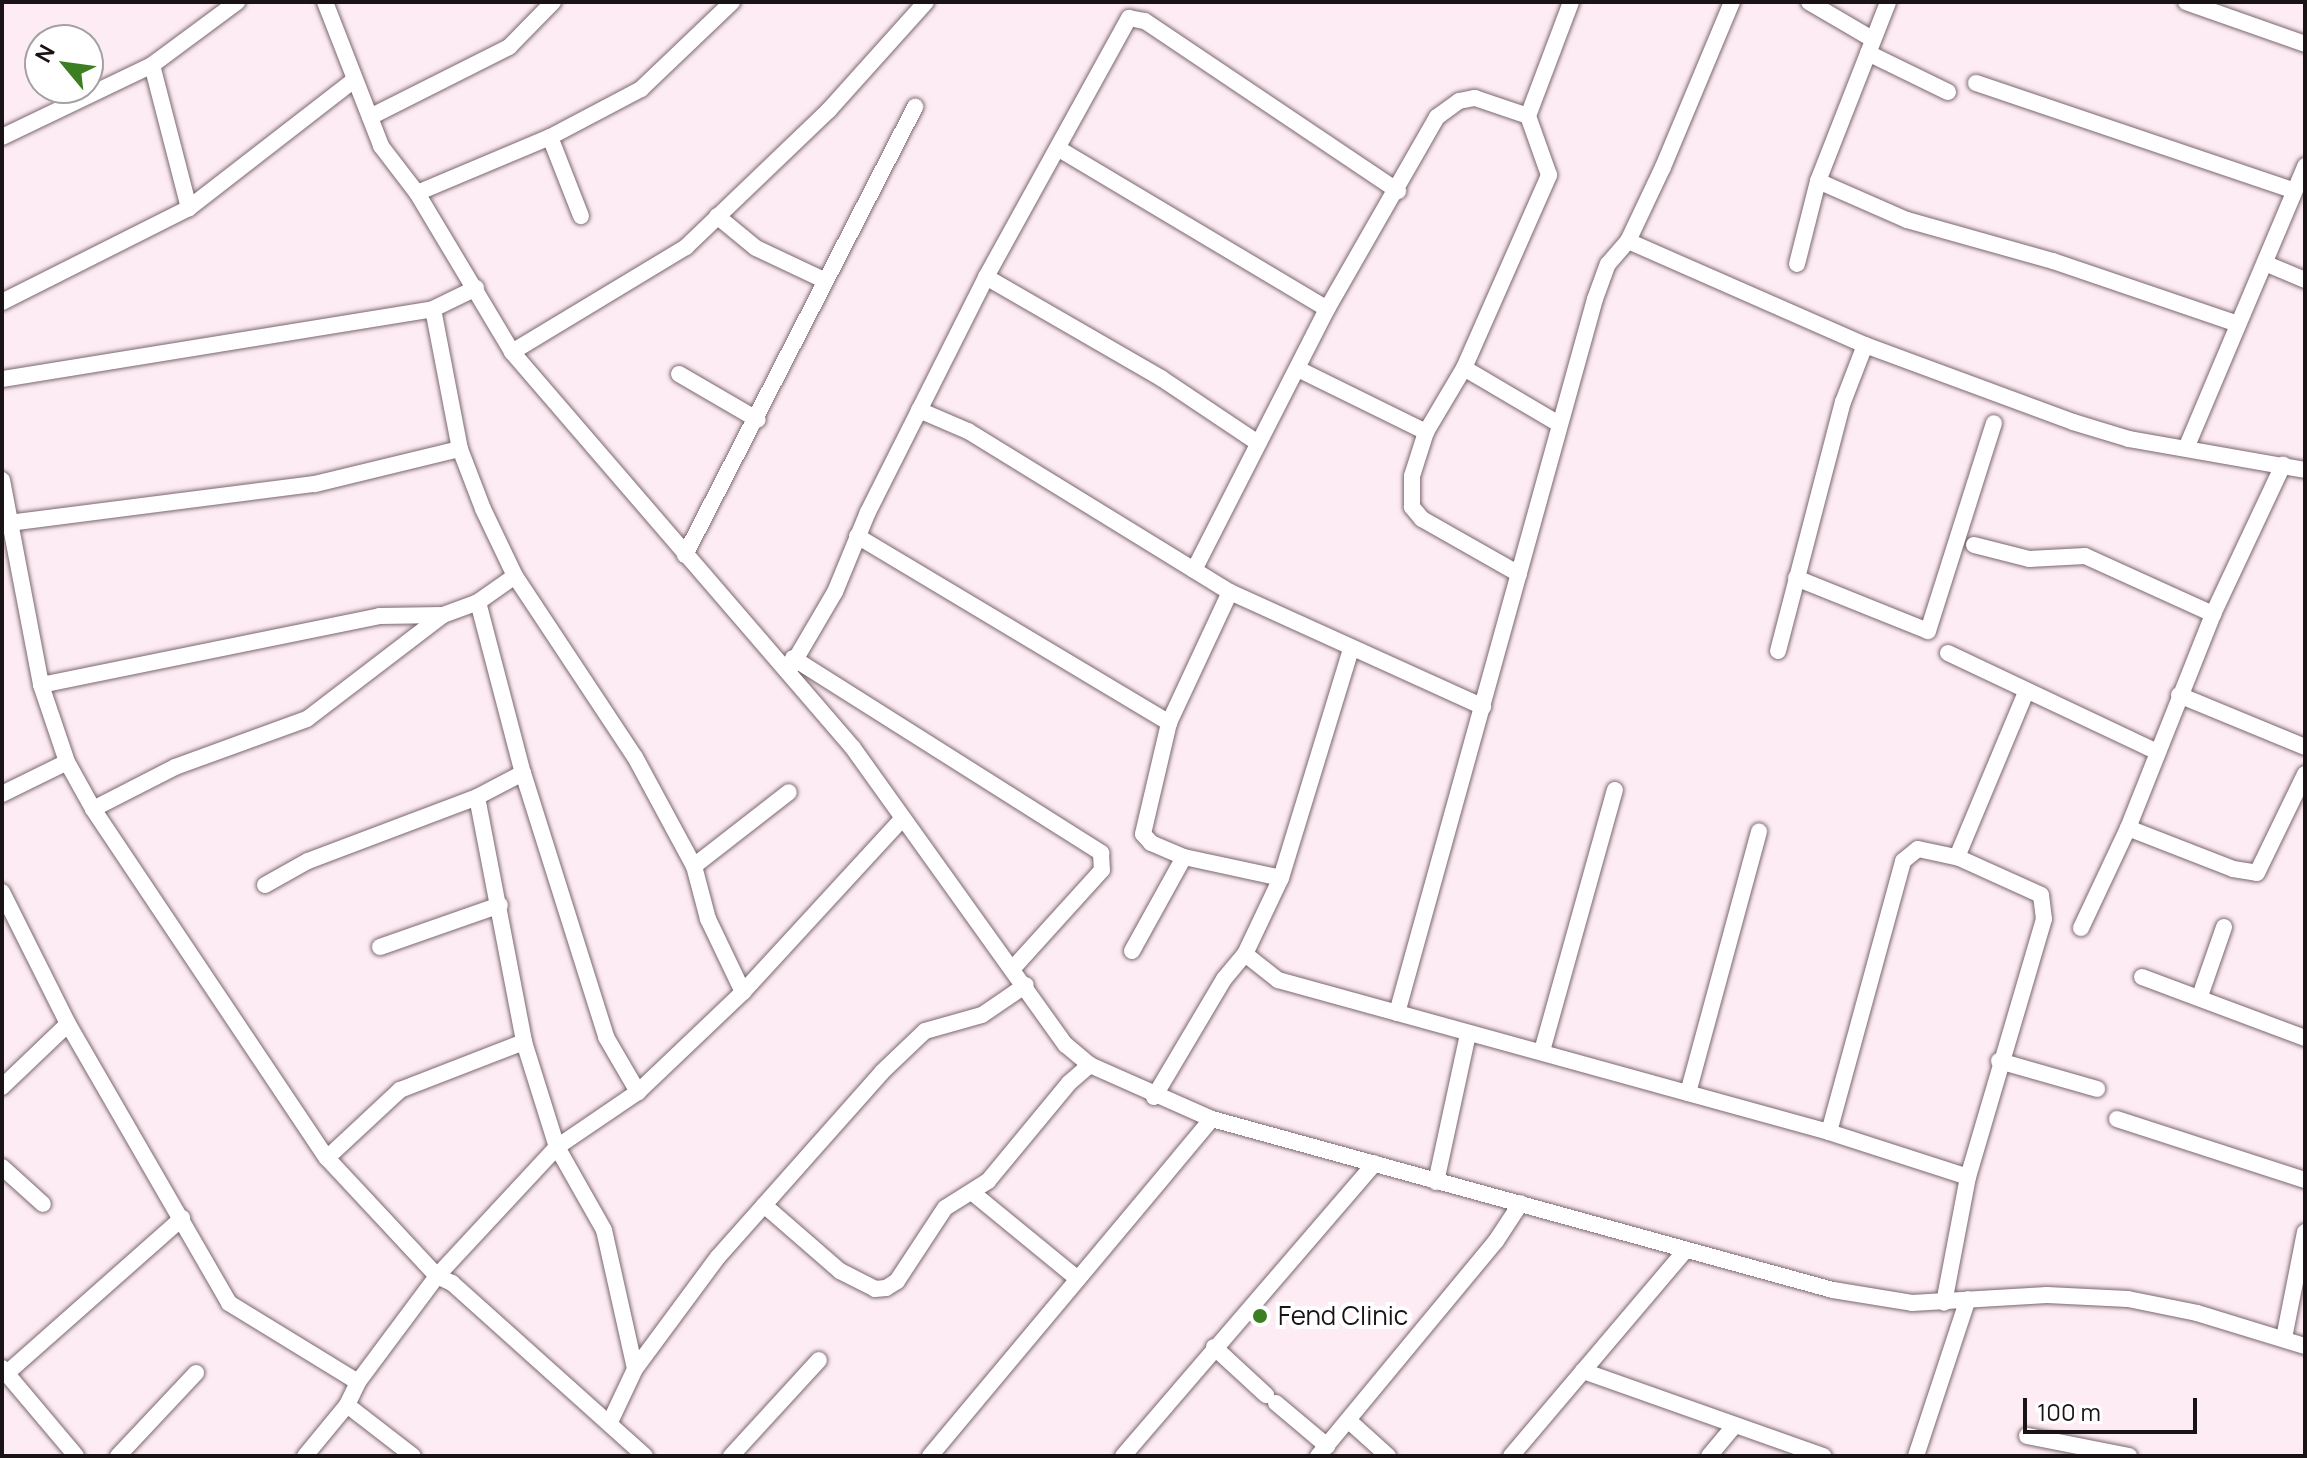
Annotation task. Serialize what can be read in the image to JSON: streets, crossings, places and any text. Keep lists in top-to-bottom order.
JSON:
{
  "places": ["Fend Clinic"],
  "scale_bar": "100 m",
  "north": "top left"
}
